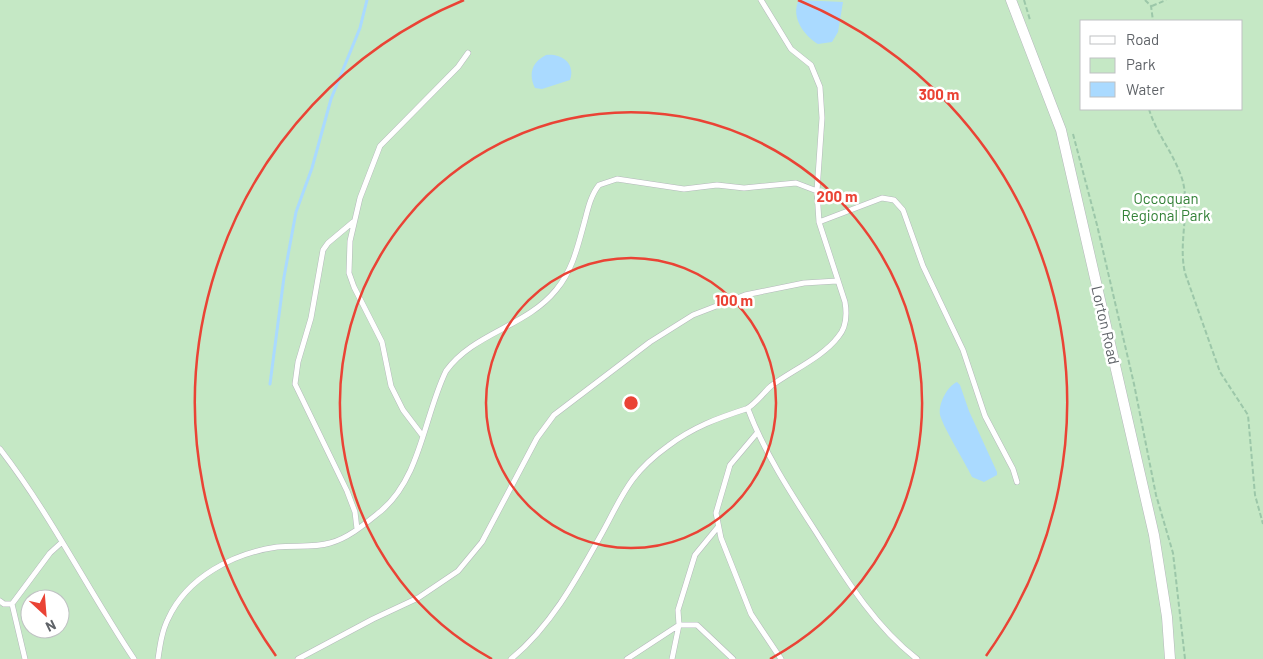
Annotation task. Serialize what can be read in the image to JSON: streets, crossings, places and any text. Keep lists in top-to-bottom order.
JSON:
{
  "streets": {
    "street": ["Lorton Road"]
  },
  "parks": ["Occoquan Regional Park"],
  "legend": ["Road", "Park", "Water"],
  "north": "bottom right",
  "rings": ["300 m", "200 m", "100 m"]
}
